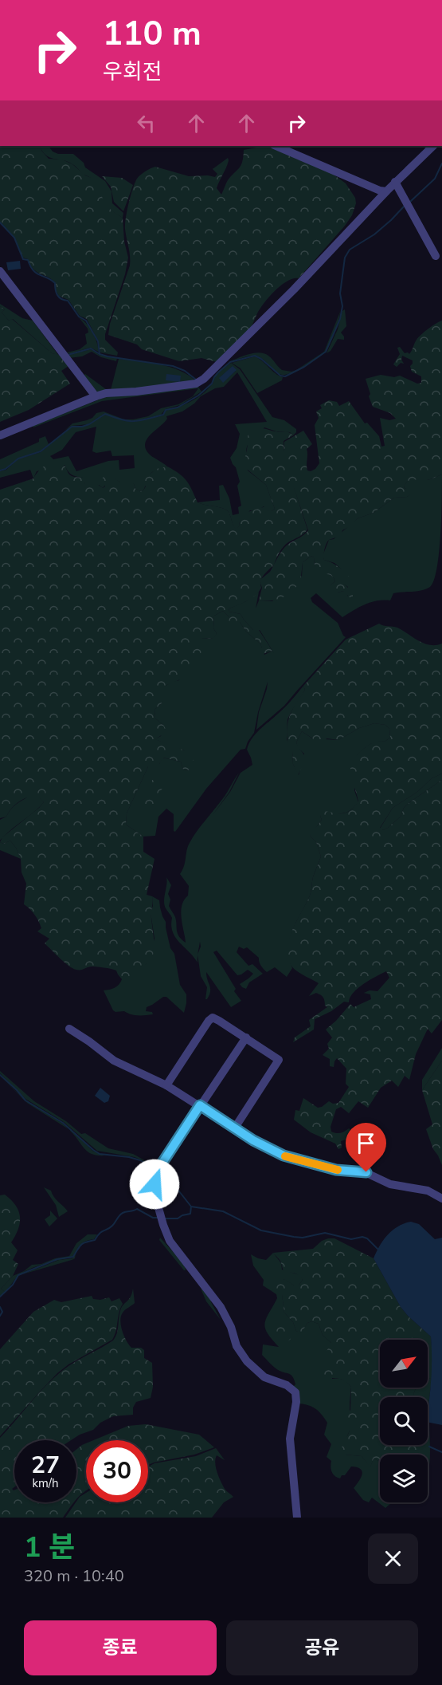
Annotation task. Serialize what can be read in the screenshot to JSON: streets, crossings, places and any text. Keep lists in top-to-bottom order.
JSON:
{
  "north": "top right",
  "page": {
    "turn": ["110 m", "우회전"],
    "speed": "27 km/h",
    "limit": "30",
    "heading": ["1 분", "320 m · 10:40"],
    "buttons": ["종료", "공유"]
  }
}
